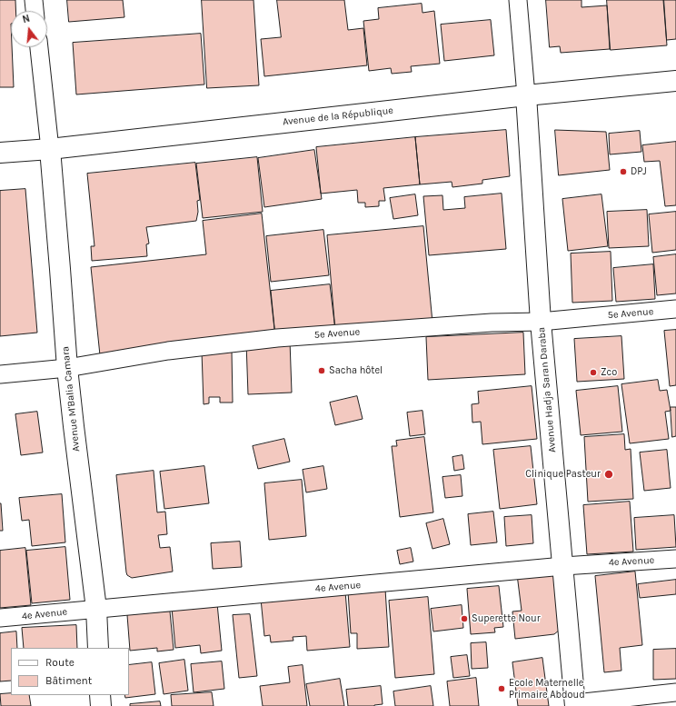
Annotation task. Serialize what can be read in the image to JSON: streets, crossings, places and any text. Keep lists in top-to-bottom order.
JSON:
{
  "streets": {
    "main road": ["Avenue de la République", "Avenue Hadja Saran Daraba", "Avenue M'Balia Camara"],
    "street": ["5e Avenue", "4e Avenue"]
  },
  "crossings": [
    ["Avenue de la République", "Avenue Hadja Saran Daraba"],
    ["Avenue de la République", "Avenue M'Balia Camara"],
    ["5e Avenue", "Avenue Hadja Saran Daraba"],
    ["5e Avenue", "Avenue M'Balia Camara"],
    ["Avenue Hadja Saran Daraba", "4e Avenue"],
    ["Avenue M'Balia Camara", "4e Avenue"]
  ],
  "places": [
    "DPJ",
    "Sacha hôtel",
    "Zco",
    "Clinique Pasteur",
    "Superette Nour",
    "Ecole Maternelle Primaire Abdoud"
  ],
  "legend": ["Route", "Bâtiment"],
  "north": "top"
}
